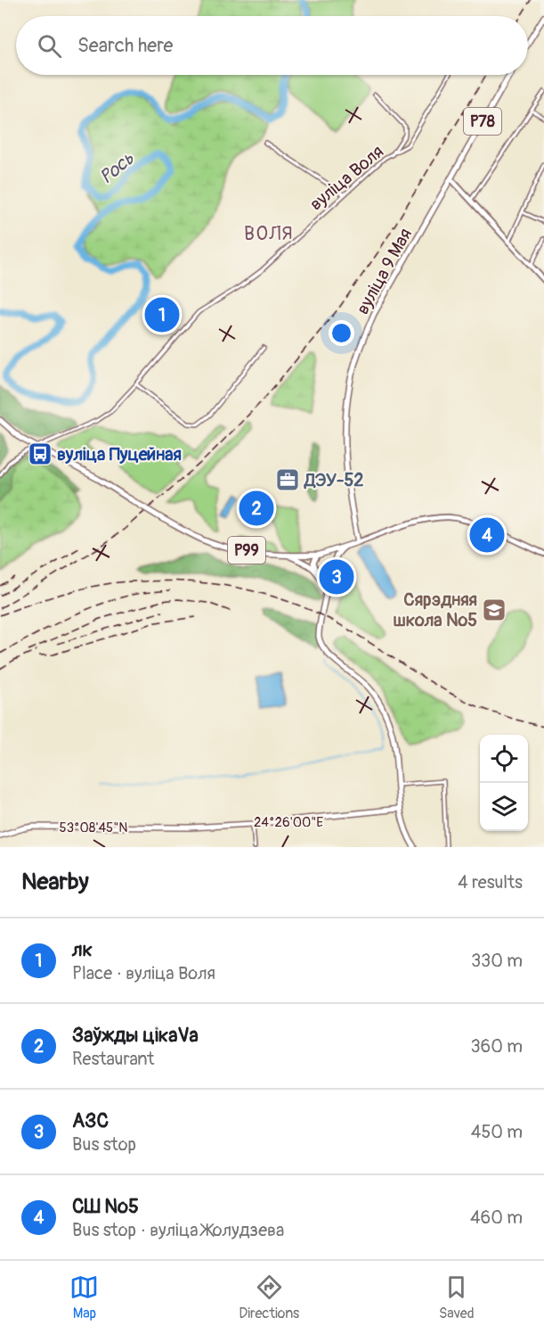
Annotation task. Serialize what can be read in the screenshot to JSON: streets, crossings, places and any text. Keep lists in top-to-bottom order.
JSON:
{
  "streets": {
    "main road": ["Р78", "вуліца 9 Мая", "Р99"],
    "street": ["вуліца Воля"]
  },
  "crossings": [
    ["вуліца Воля", "Р99"]
  ],
  "districts": ["ВОЛЯ"],
  "water": ["Рось"],
  "places": {
    "bus stop": ["вуліца Пуцейная"],
    "office": ["ДЭУ-52"],
    "school or university": ["Сярэдняя школа №5"]
  },
  "page": {
    "search": "Search here",
    "pins": [
      "1",
      "2",
      "4",
      "3"
    ],
    "heading": ["Nearby", "4 results"],
    "list": [
      {
        "mark": "1",
        "name": "лк",
        "note": "Place · вуліца Воля",
        "value": "330 m"
      },
      {
        "mark": "2",
        "name": "Заўжды цікаVа",
        "note": "Restaurant",
        "value": "360 m"
      },
      {
        "mark": "3",
        "name": "АЗС",
        "note": "Bus stop",
        "value": "450 m"
      },
      {
        "mark": "4",
        "name": "СШ №5",
        "note": "Bus stop · вуліца Жолудзева",
        "value": "460 m"
      }
    ],
    "nav": ["Map", "Directions", "Saved"]
  },
  "coordinates": ["24°26'00\"E", "53°08'45\"N"]
}
